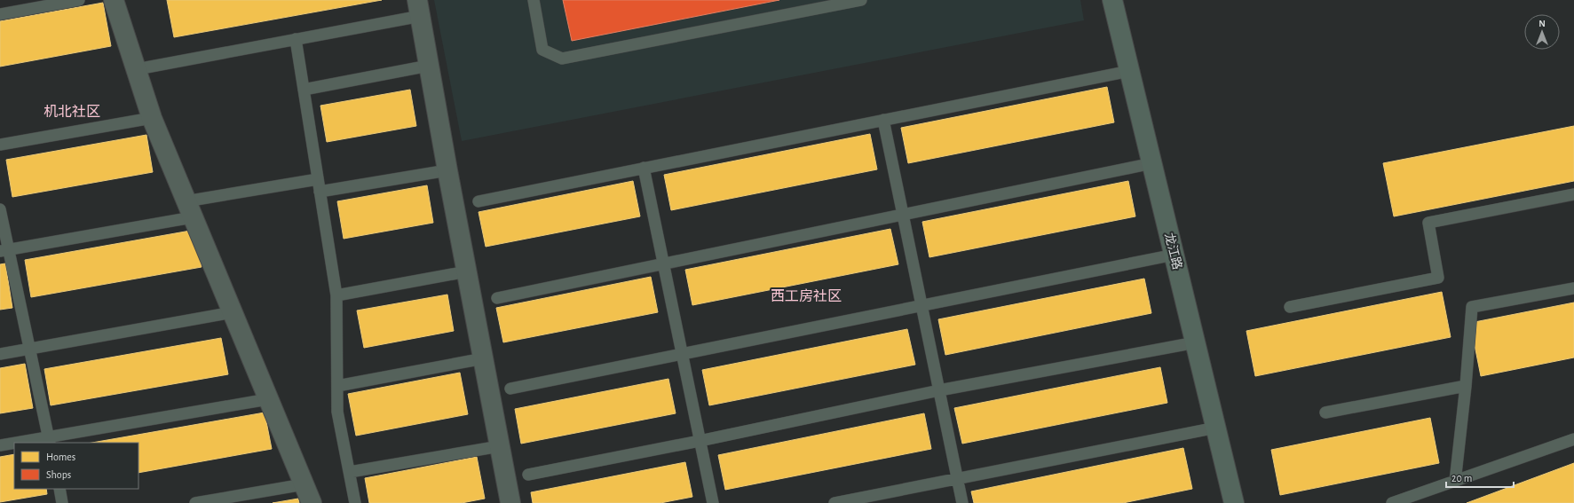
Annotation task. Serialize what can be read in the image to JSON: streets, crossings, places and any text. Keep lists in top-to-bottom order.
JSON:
{
  "streets": {
    "street": ["龙江路"]
  },
  "districts": ["机北社区", "西工房社区"],
  "legend": ["Homes", "Shops"],
  "scale_bar": "20 m",
  "north": "top"
}
